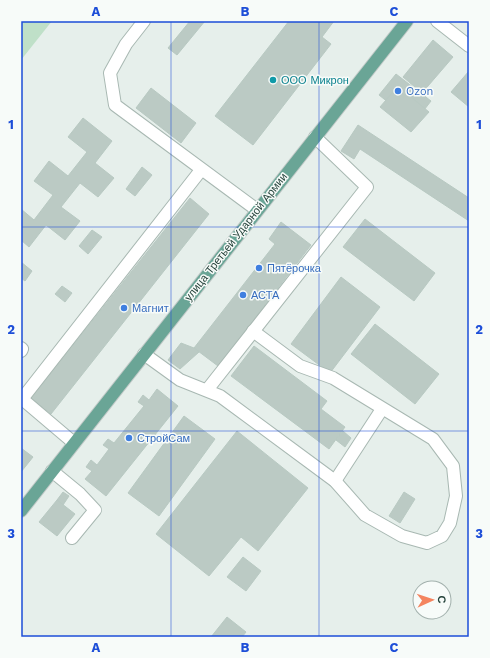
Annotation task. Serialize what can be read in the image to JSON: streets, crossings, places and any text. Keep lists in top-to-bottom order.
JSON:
{
  "streets": {
    "main road": ["улица Третьей Ударной Армии"]
  },
  "places": [
    "ООО Микрон",
    "Ozon",
    "Пятёрочка",
    "АСТА",
    "Магнит",
    "СтройСам"
  ],
  "north": "right",
  "grid": {
    "columns": ["A", "B", "C"],
    "rows": ["1", "2", "3"]
  }
}
